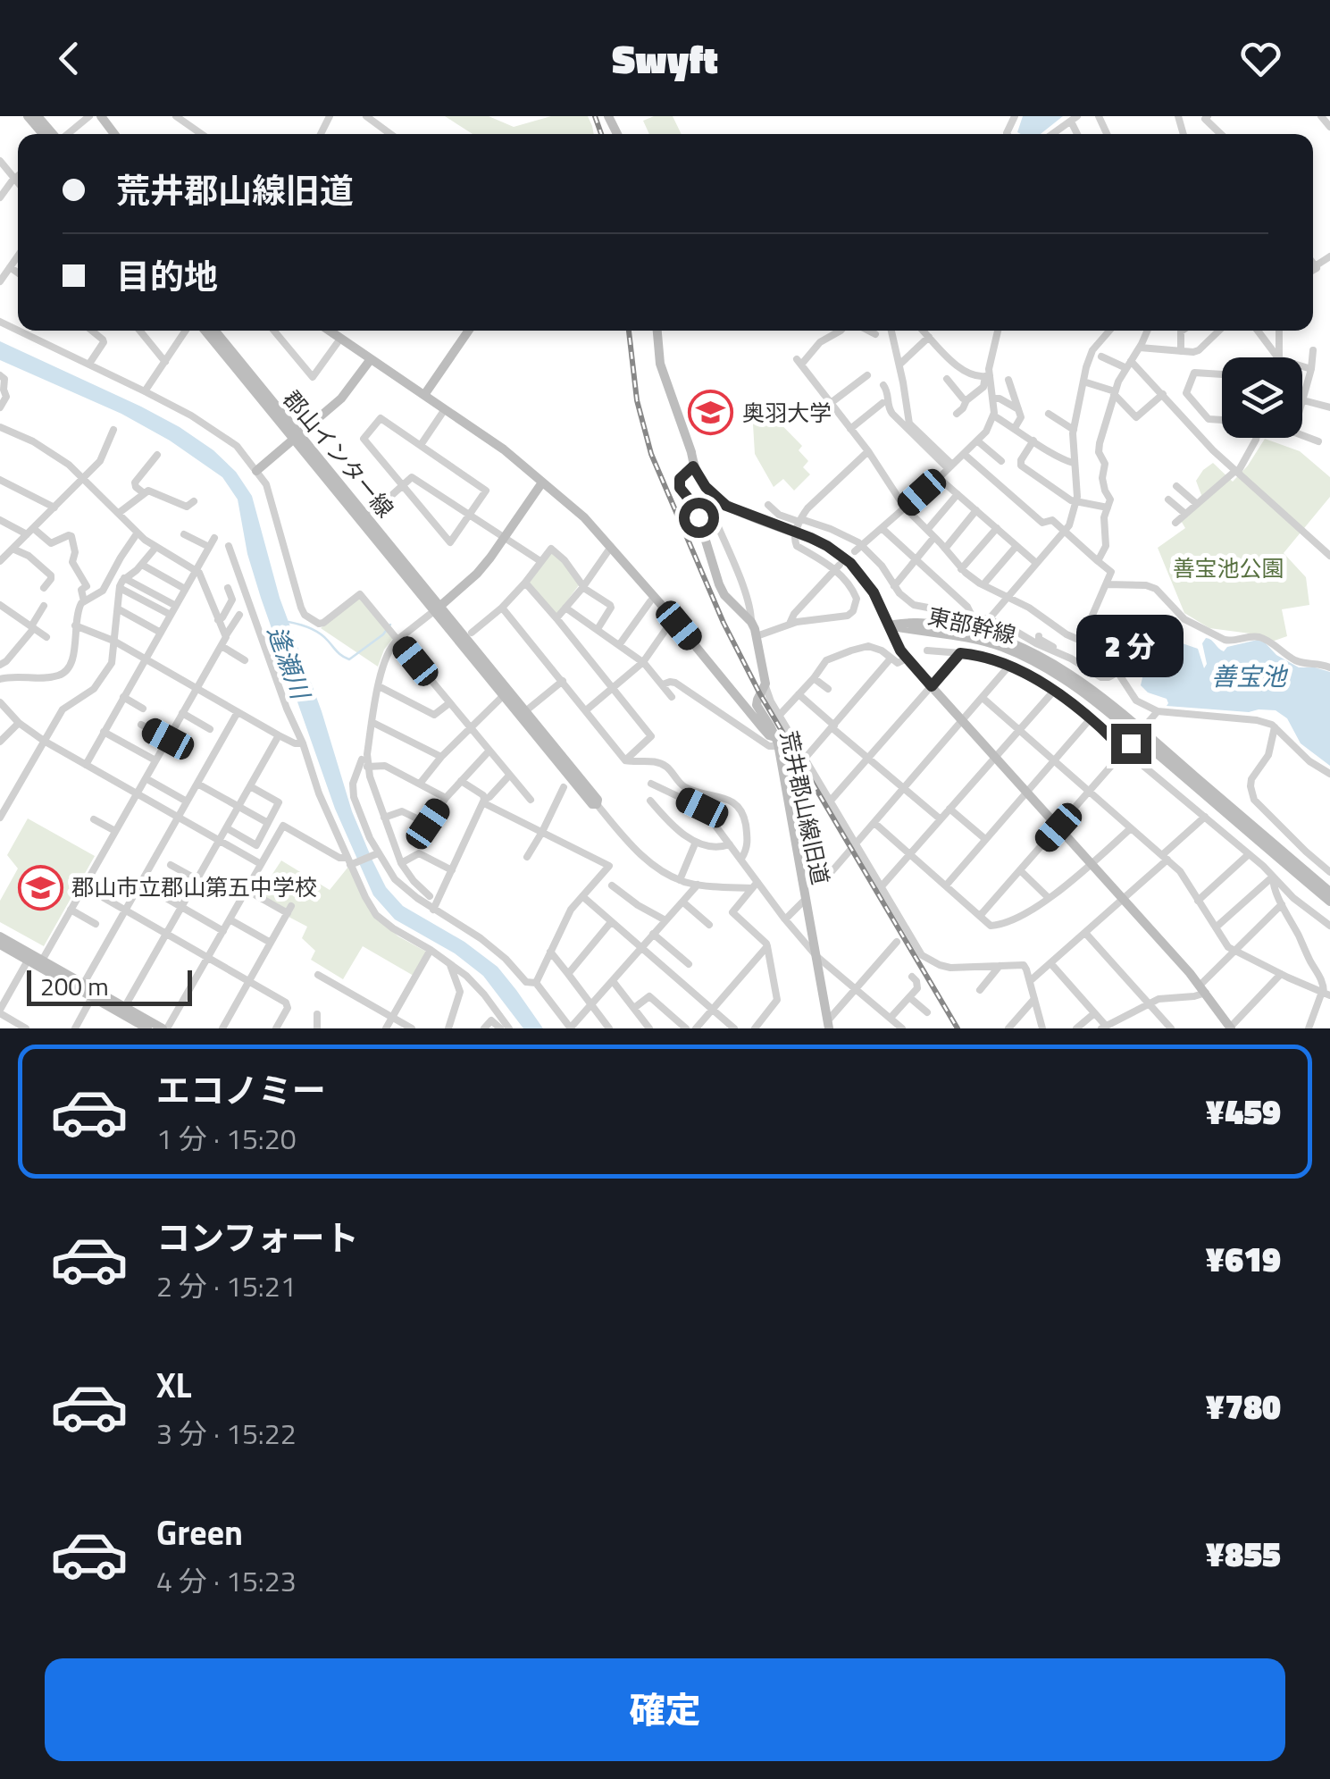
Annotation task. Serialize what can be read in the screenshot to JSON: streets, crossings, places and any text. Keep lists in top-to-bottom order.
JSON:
{
  "streets": {
    "street": ["郡山インター線", "東部幹線", "荒井郡山線旧道"]
  },
  "water": ["逢瀬川", "善宝池"],
  "parks": ["善宝池公園"],
  "places": {
    "school or university": ["奥羽大学", "郡山市立郡山第五中学校"]
  },
  "scale_bar": "200 m",
  "page": {
    "header": "Swyft",
    "banner": ["荒井郡山線旧道", "目的地"],
    "bubble": "2 分",
    "scale": "200 m",
    "list": [
      {
        "name": "エコノミー",
        "note": "1 分 · 15:20",
        "value": "¥459"
      },
      {
        "name": "コンフォート",
        "note": "2 分 · 15:21",
        "value": "¥619"
      },
      {
        "name": "XL",
        "note": "3 分 · 15:22",
        "value": "¥780"
      },
      {
        "name": "Green",
        "note": "4 分 · 15:23",
        "value": "¥855"
      }
    ],
    "buttons": "確定"
  }
}
